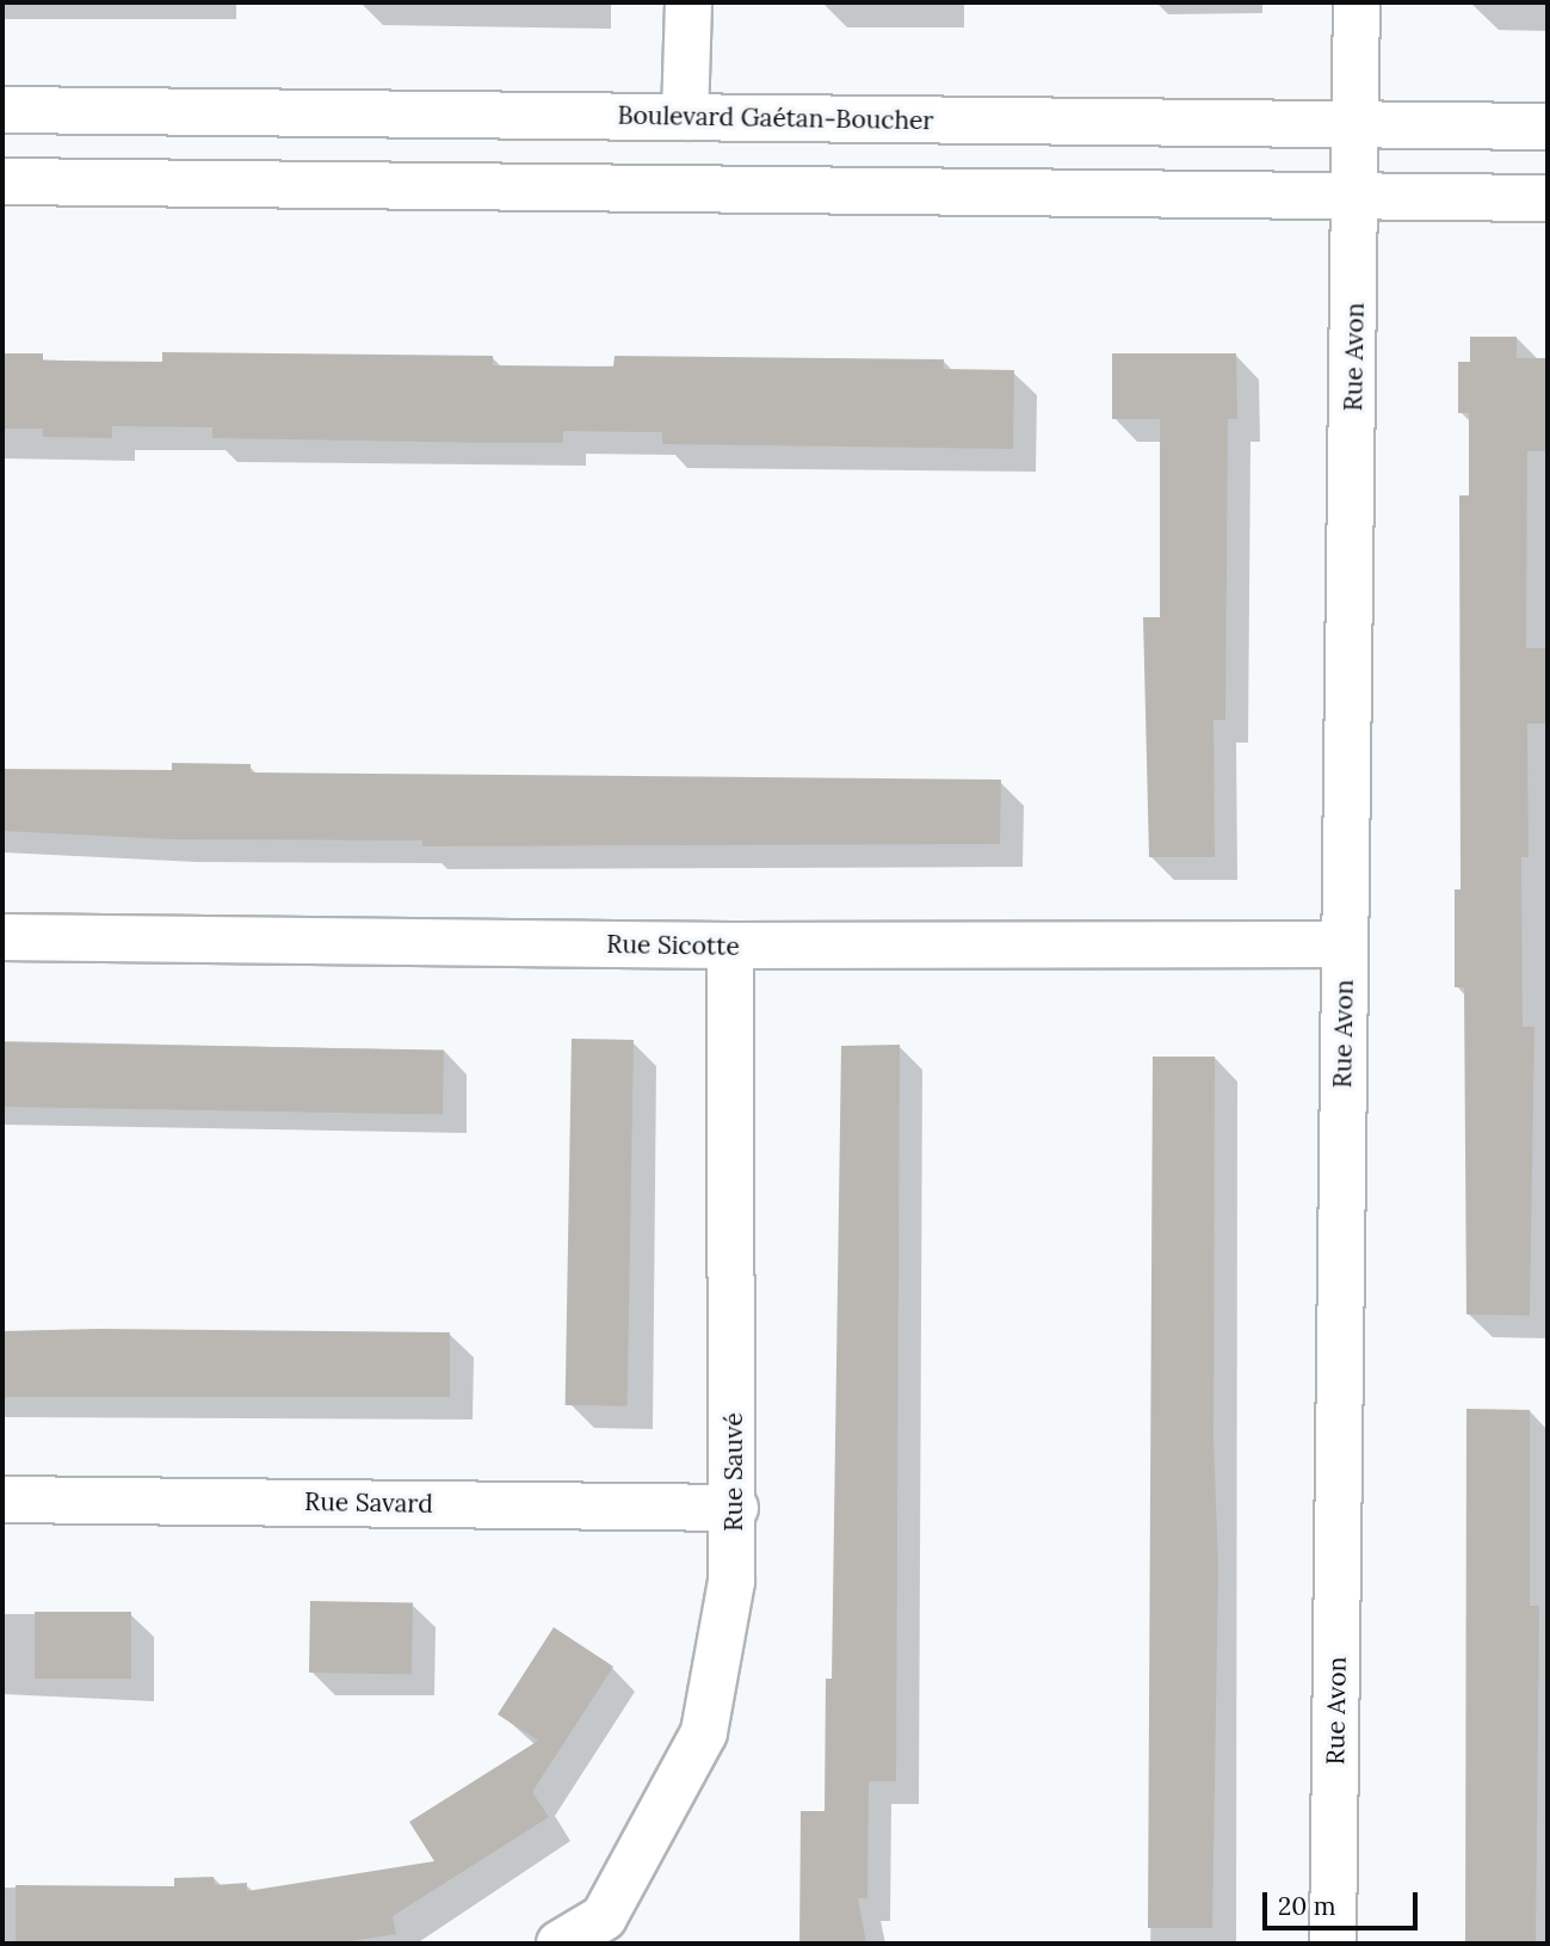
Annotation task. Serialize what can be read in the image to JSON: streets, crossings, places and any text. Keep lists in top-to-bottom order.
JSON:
{
  "streets": {
    "street": [
      "Boulevard Gaétan-Boucher",
      "Rue Avon",
      "Rue Sicotte",
      "Rue Sauvé",
      "Rue Savard"
    ]
  },
  "crossings": [
    ["Boulevard Gaétan-Boucher", "Rue Avon"],
    ["Rue Avon", "Rue Sicotte"],
    ["Rue Sicotte", "Rue Sauvé"],
    ["Rue Sauvé", "Rue Savard"]
  ],
  "scale_bar": "20 m"
}
